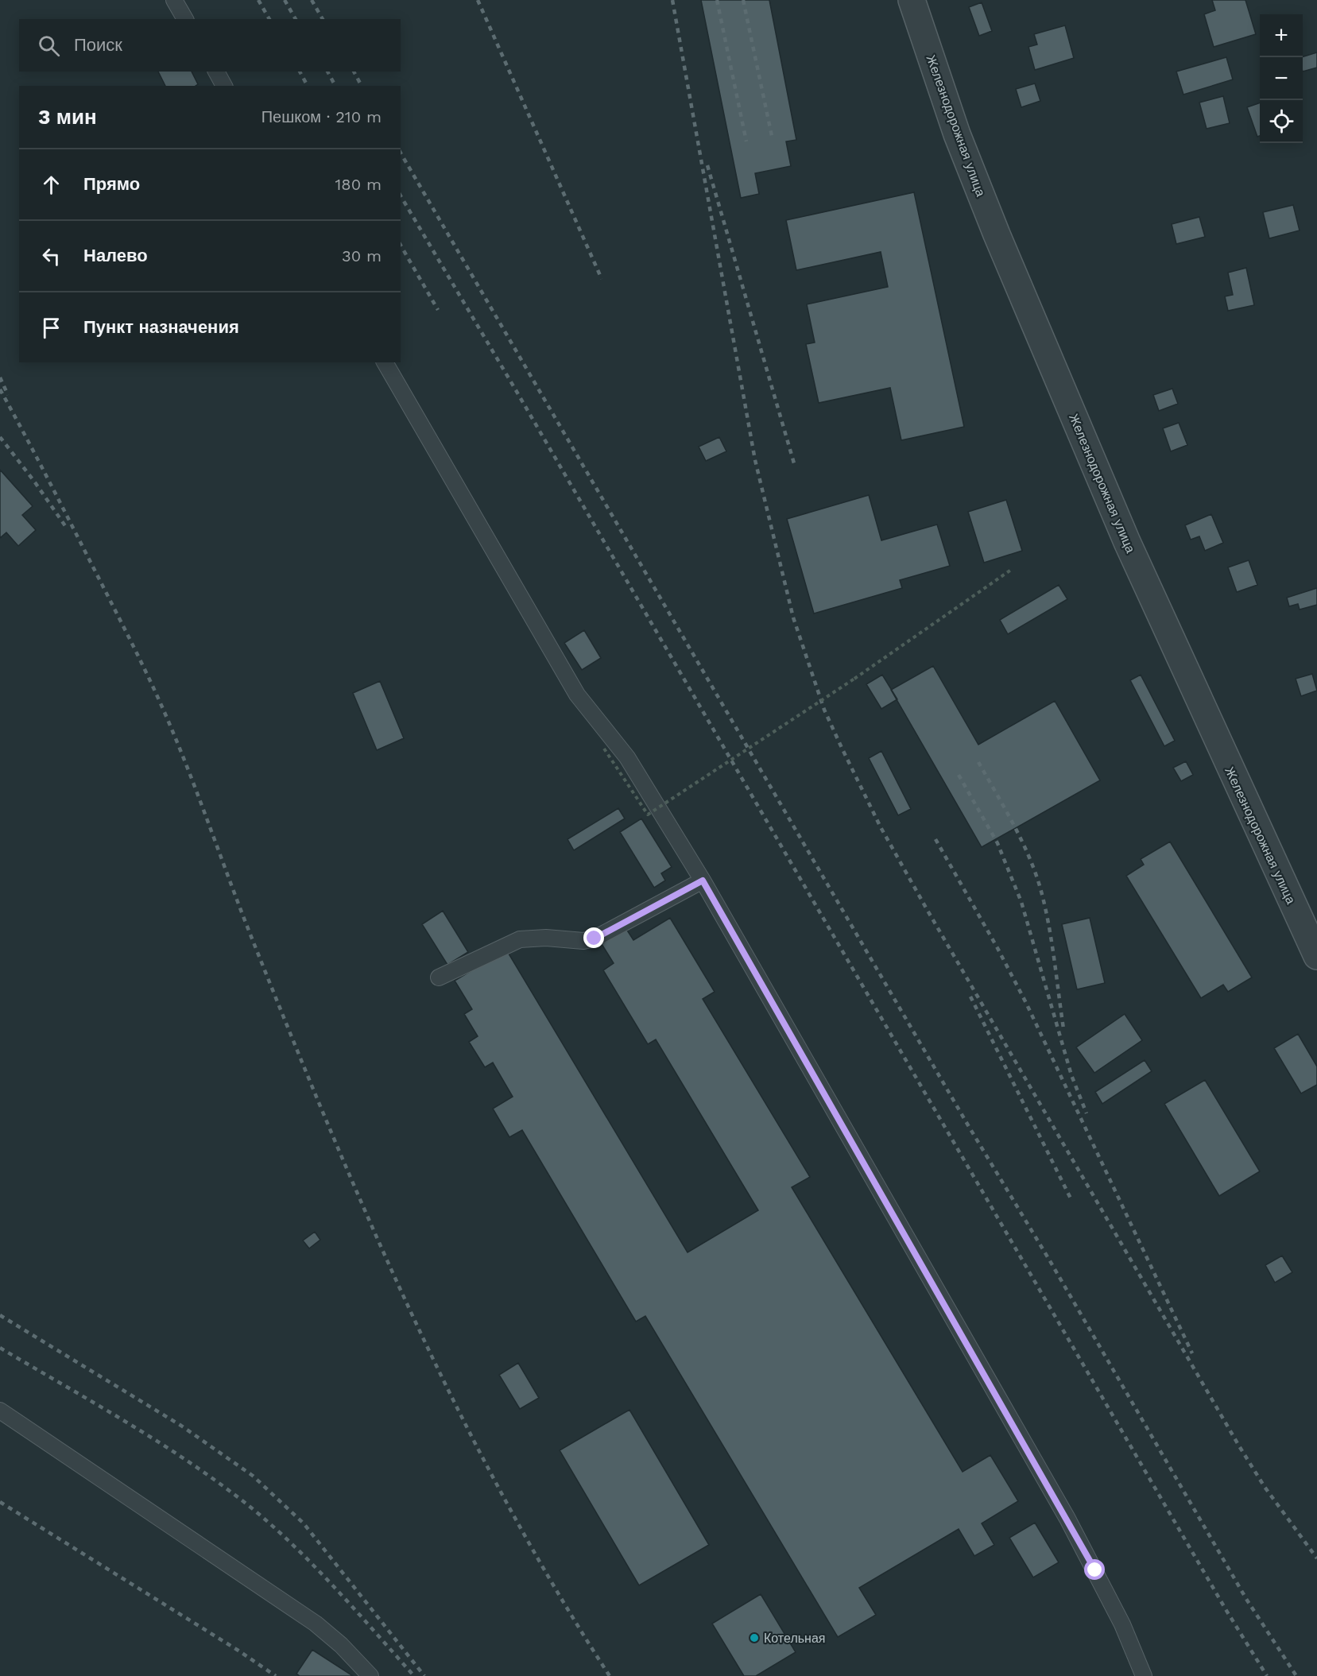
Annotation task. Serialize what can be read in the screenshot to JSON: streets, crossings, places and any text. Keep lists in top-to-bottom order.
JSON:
{
  "streets": {
    "street": ["Железнодорожная улица"]
  },
  "places": ["Котельная"],
  "page": {
    "map_buttons": ["+", "−"],
    "search": "Поиск",
    "heading": ["3 мин", "Пешком · 210 m"],
    "list": [
      ["Прямо", "180 m"],
      ["Налево", "30 m"],
      "Пункт назначения"
    ]
  }
}
